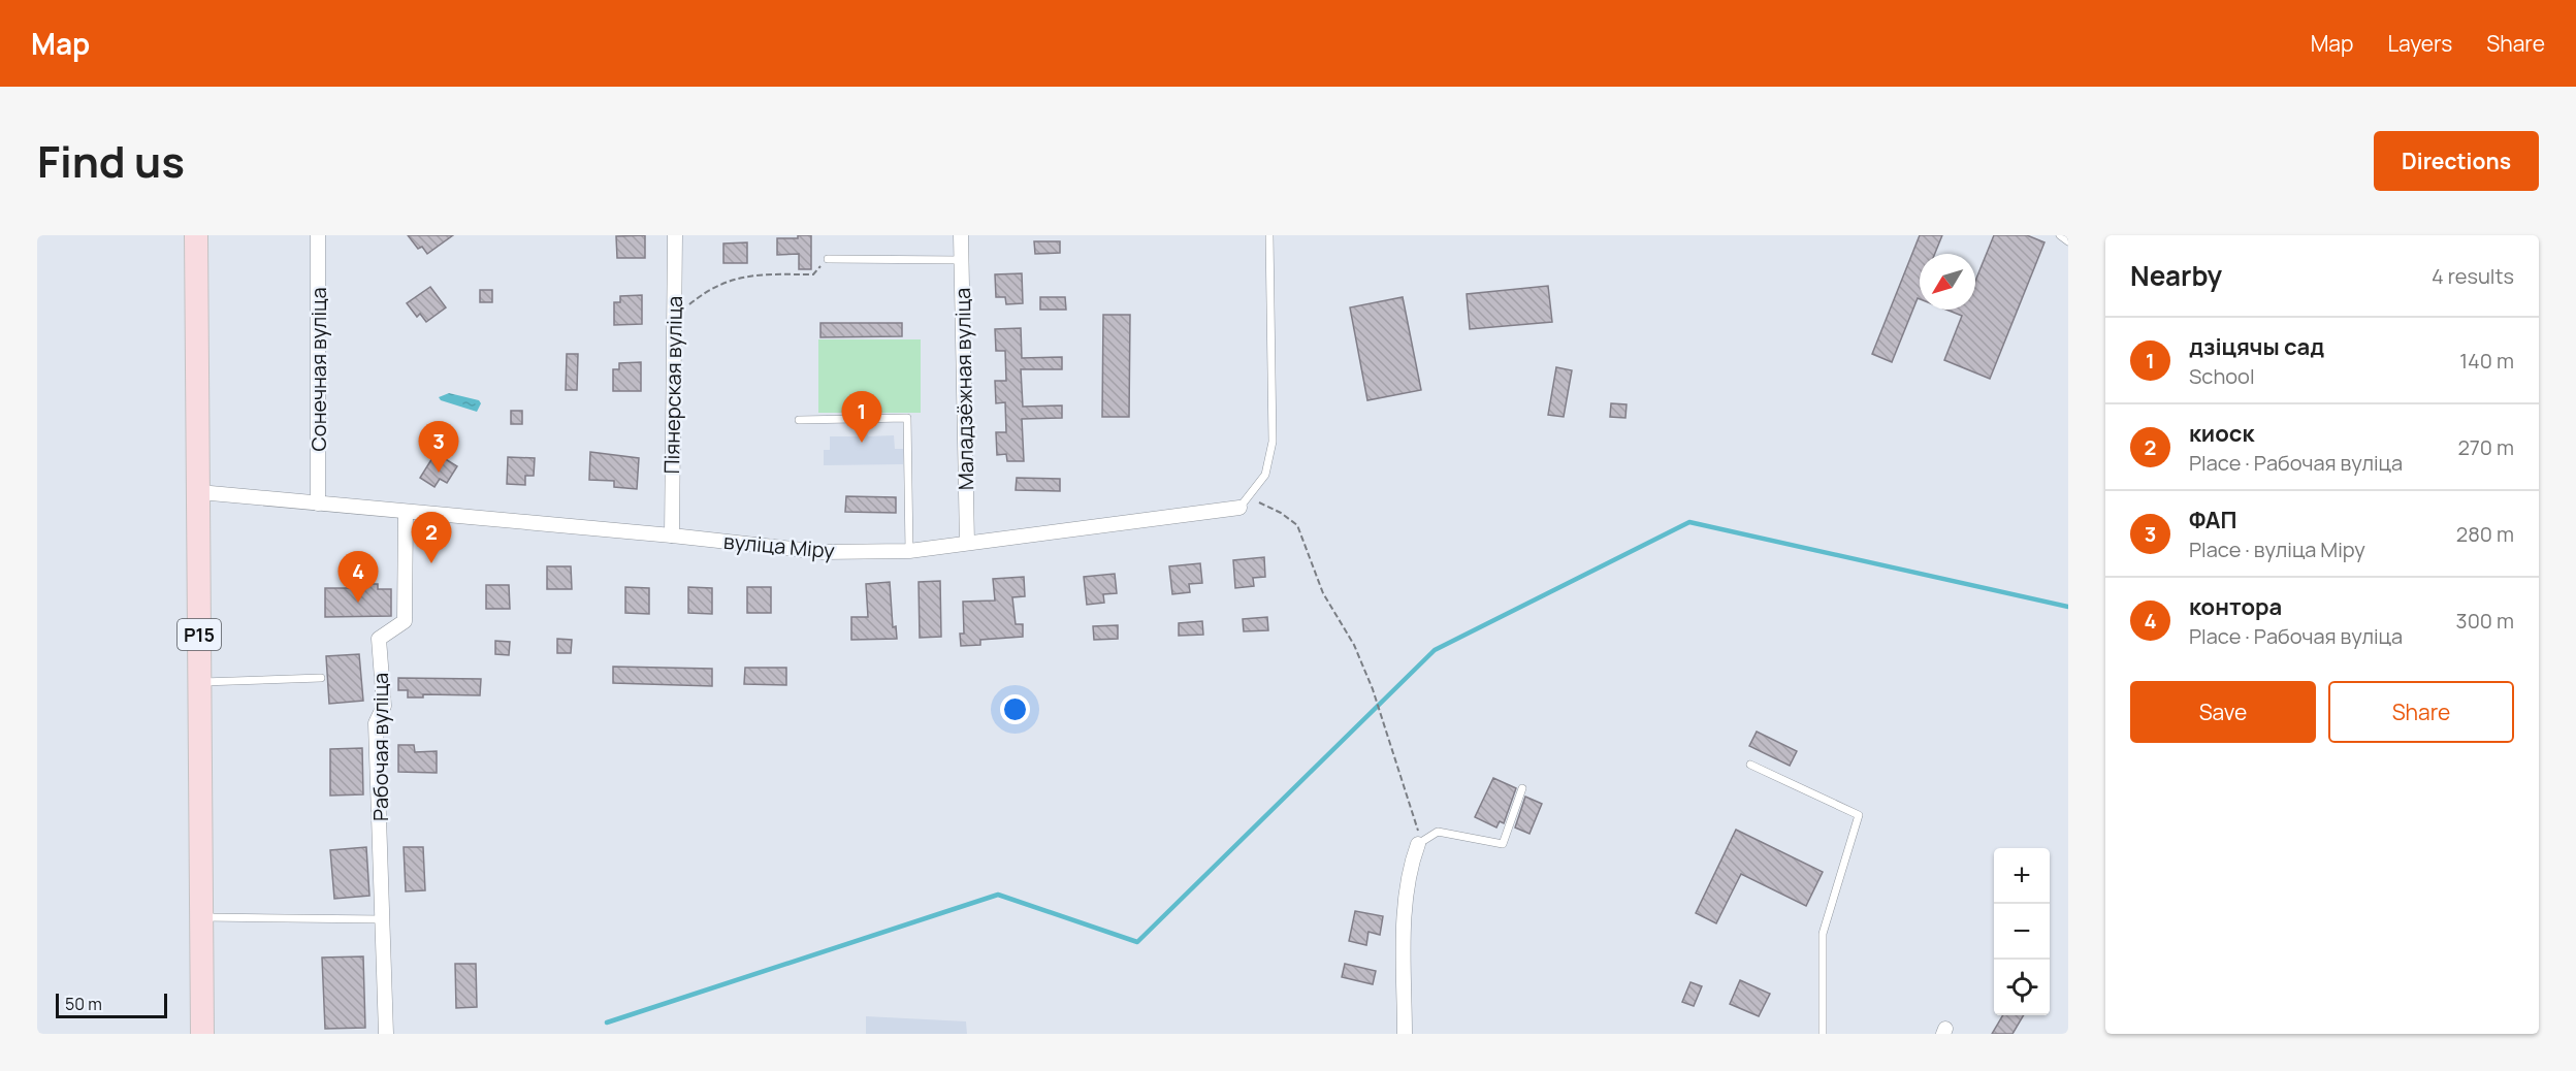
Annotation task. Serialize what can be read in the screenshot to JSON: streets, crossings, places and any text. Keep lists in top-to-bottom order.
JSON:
{
  "streets": {
    "main road": ["Р15"],
    "street": [
      "Сонечная вуліца",
      "Піянерская вуліца",
      "Маладзёжная вуліца",
      "вуліца Міру",
      "Рабочая вуліца"
    ]
  },
  "crossings": [
    ["Сонечная вуліца", "вуліца Міру"],
    ["Піянерская вуліца", "вуліца Міру"],
    ["Маладзёжная вуліца", "вуліца Міру"],
    ["вуліца Міру", "Р15"],
    ["вуліца Міру", "Рабочая вуліца"]
  ],
  "scale_bar": "50 m",
  "north": "bottom left",
  "page": {
    "header": "Map",
    "nav": ["Map", "Layers", "Share"],
    "title": "Find us",
    "buttons": [
      "Directions",
      ["Save", "Share"]
    ],
    "heading": ["Nearby", "4 results"],
    "list": [
      {
        "mark": "1",
        "name": "дзіцячы сад",
        "note": "School",
        "value": "140 m"
      },
      {
        "mark": "2",
        "name": "киоск",
        "note": "Place · Рабочая вуліца",
        "value": "270 m"
      },
      {
        "mark": "3",
        "name": "ФАП",
        "note": "Place · вуліца Міру",
        "value": "280 m"
      },
      {
        "mark": "4",
        "name": "контора",
        "note": "Place · Рабочая вуліца",
        "value": "300 m"
      }
    ],
    "pins": [
      "1",
      "3",
      "2",
      "4"
    ],
    "map_buttons": ["+", "−"],
    "scale": "50 m"
  }
}
